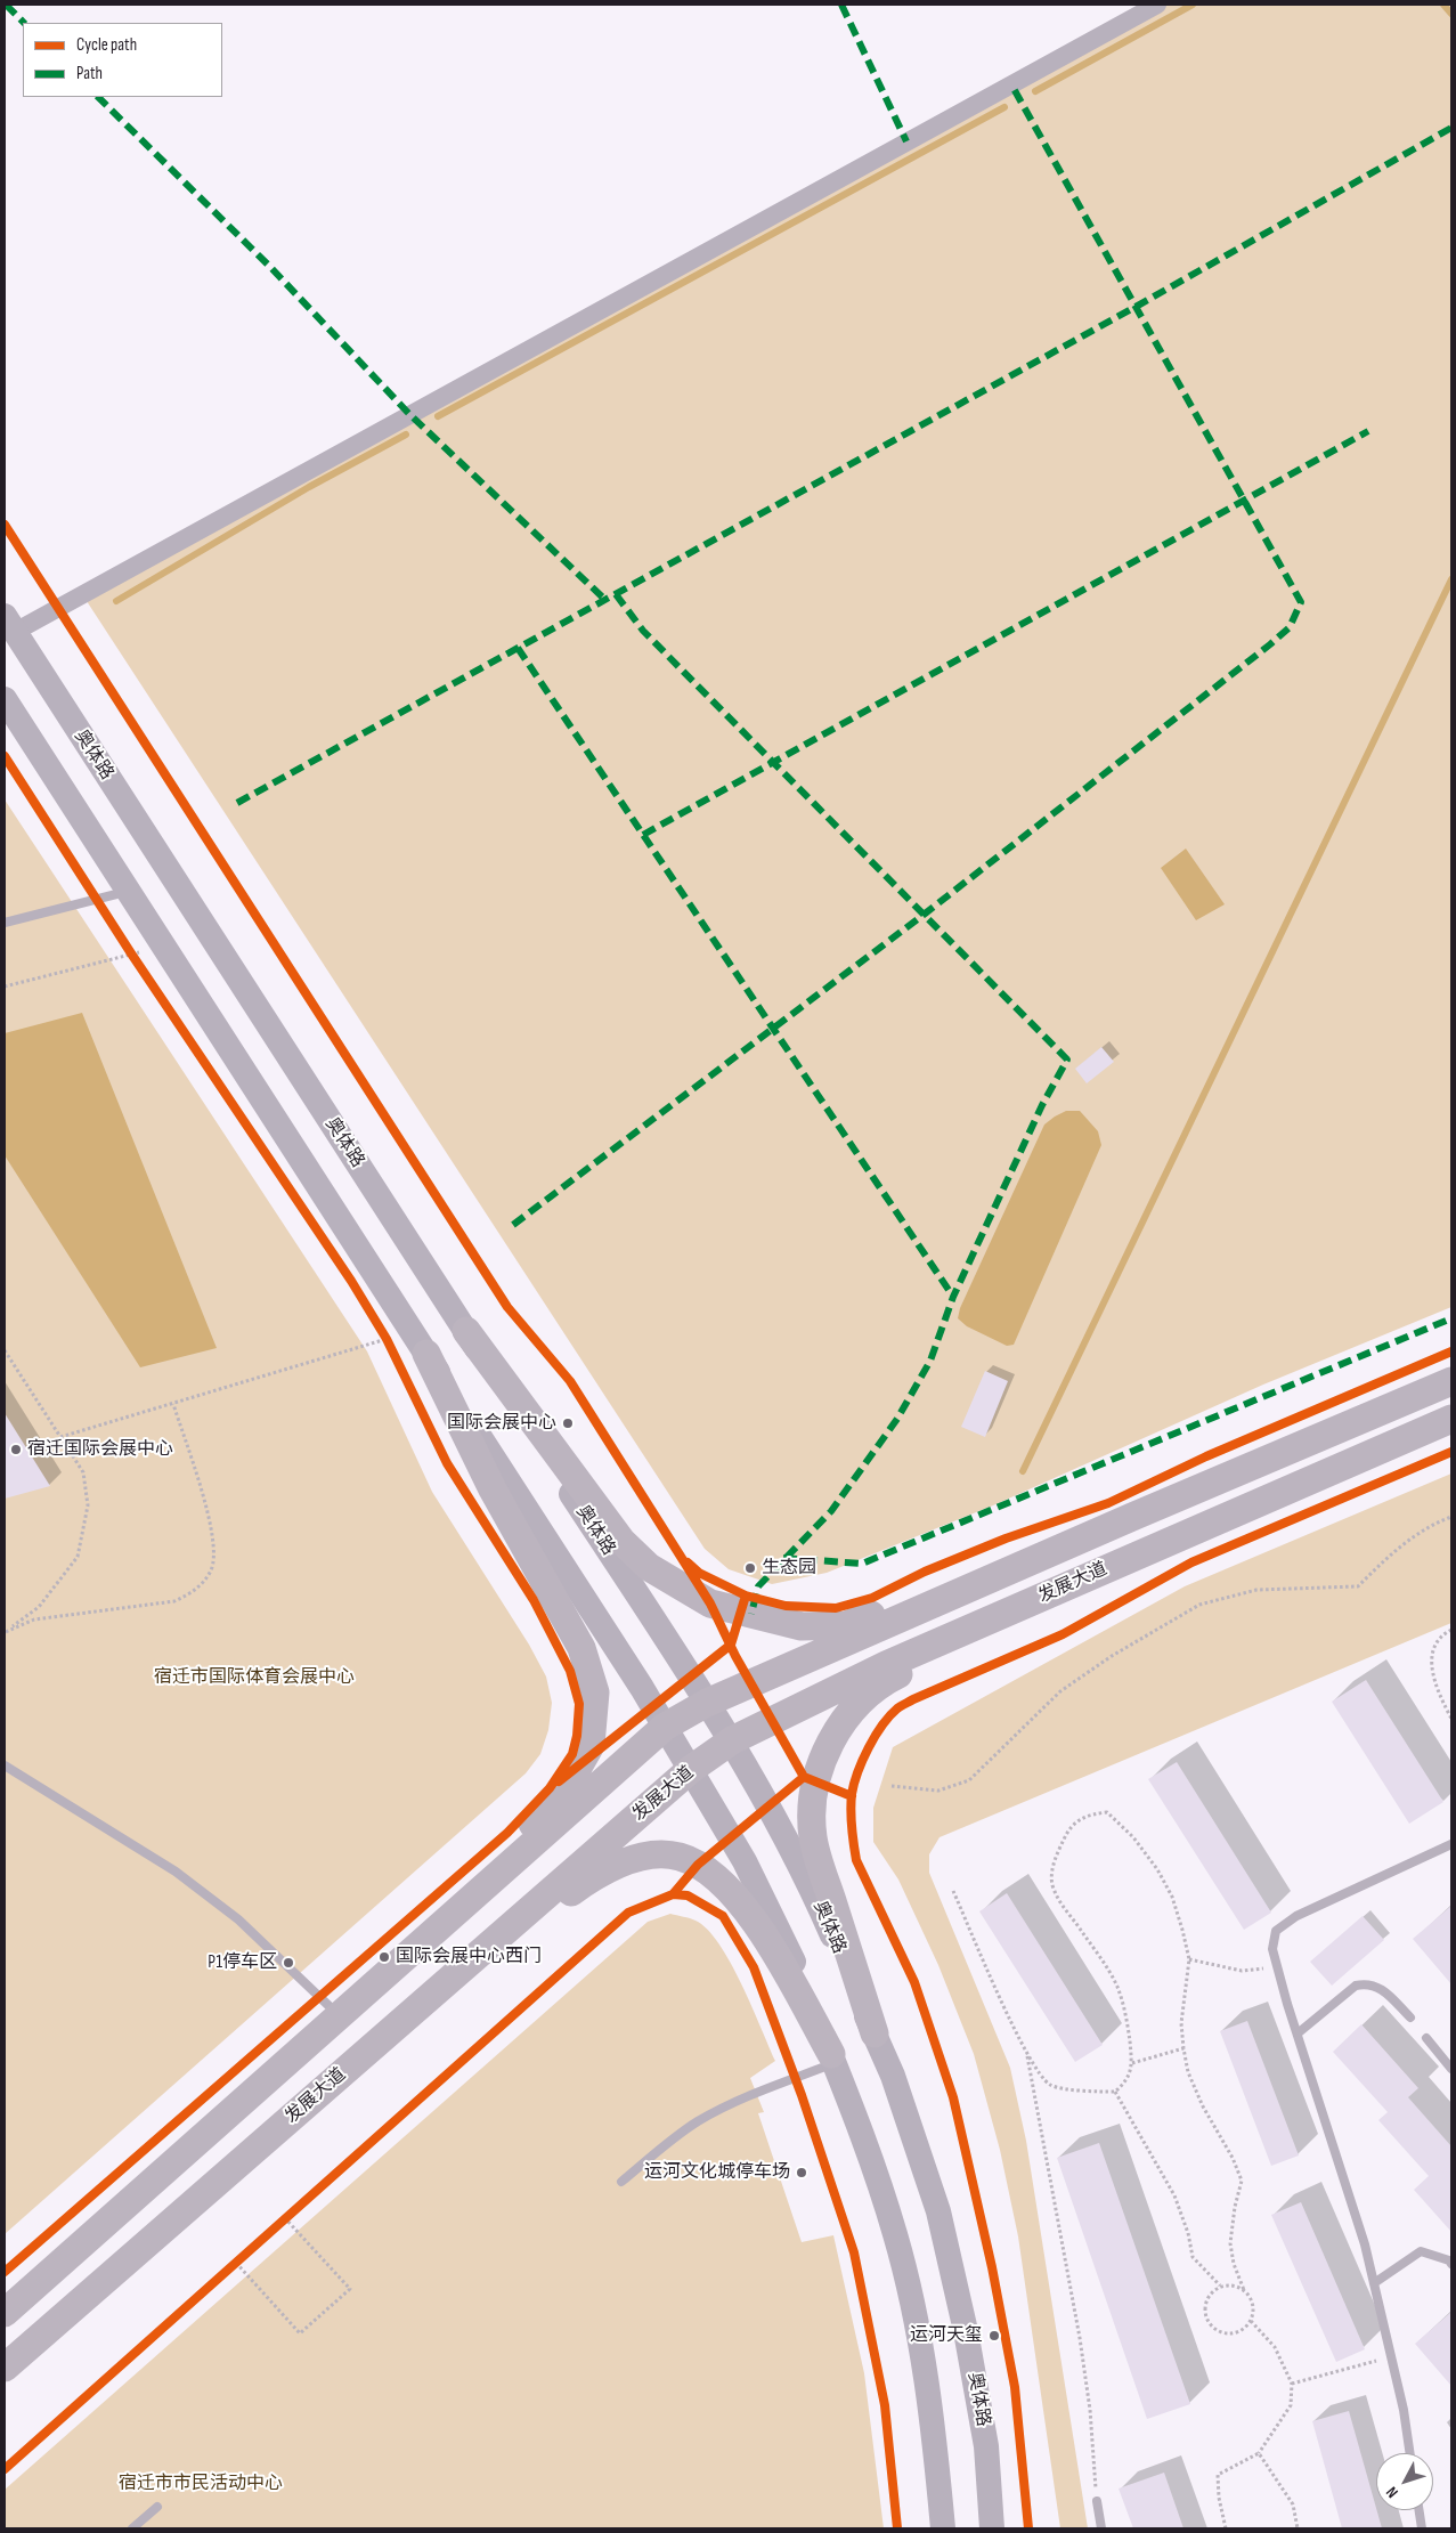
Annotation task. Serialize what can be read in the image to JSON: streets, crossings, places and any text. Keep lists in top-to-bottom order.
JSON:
{
  "streets": {
    "main road": ["奥体路", "发展大道"]
  },
  "crossings": [
    ["奥体路", "发展大道"]
  ],
  "parks": ["宿迁市国际体育会展中心", "宿迁市市民活动中心"],
  "places": [
    "国际会展中心",
    "宿迁国际会展中心",
    "生态园",
    "国际会展中心西门",
    "P1停车区",
    "运河文化城停车场",
    "运河天玺"
  ],
  "legend": ["Cycle path", "Path"],
  "north": "bottom left"
}
